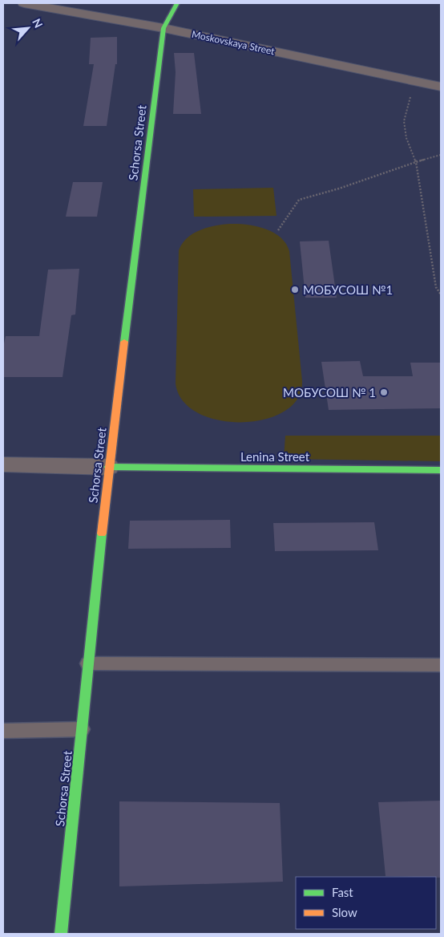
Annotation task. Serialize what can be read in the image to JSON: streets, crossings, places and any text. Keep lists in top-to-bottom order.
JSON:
{
  "streets": {
    "street": ["Moskovskaya Street", "Schorsa Street", "Lenina Street"]
  },
  "crossings": [
    ["Moskovskaya Street", "Schorsa Street"],
    ["Schorsa Street", "Lenina Street"]
  ],
  "places": ["МОБУСОШ №1", "МОБУСОШ № 1"],
  "legend": ["Fast", "Slow"],
  "north": "top right"
}
